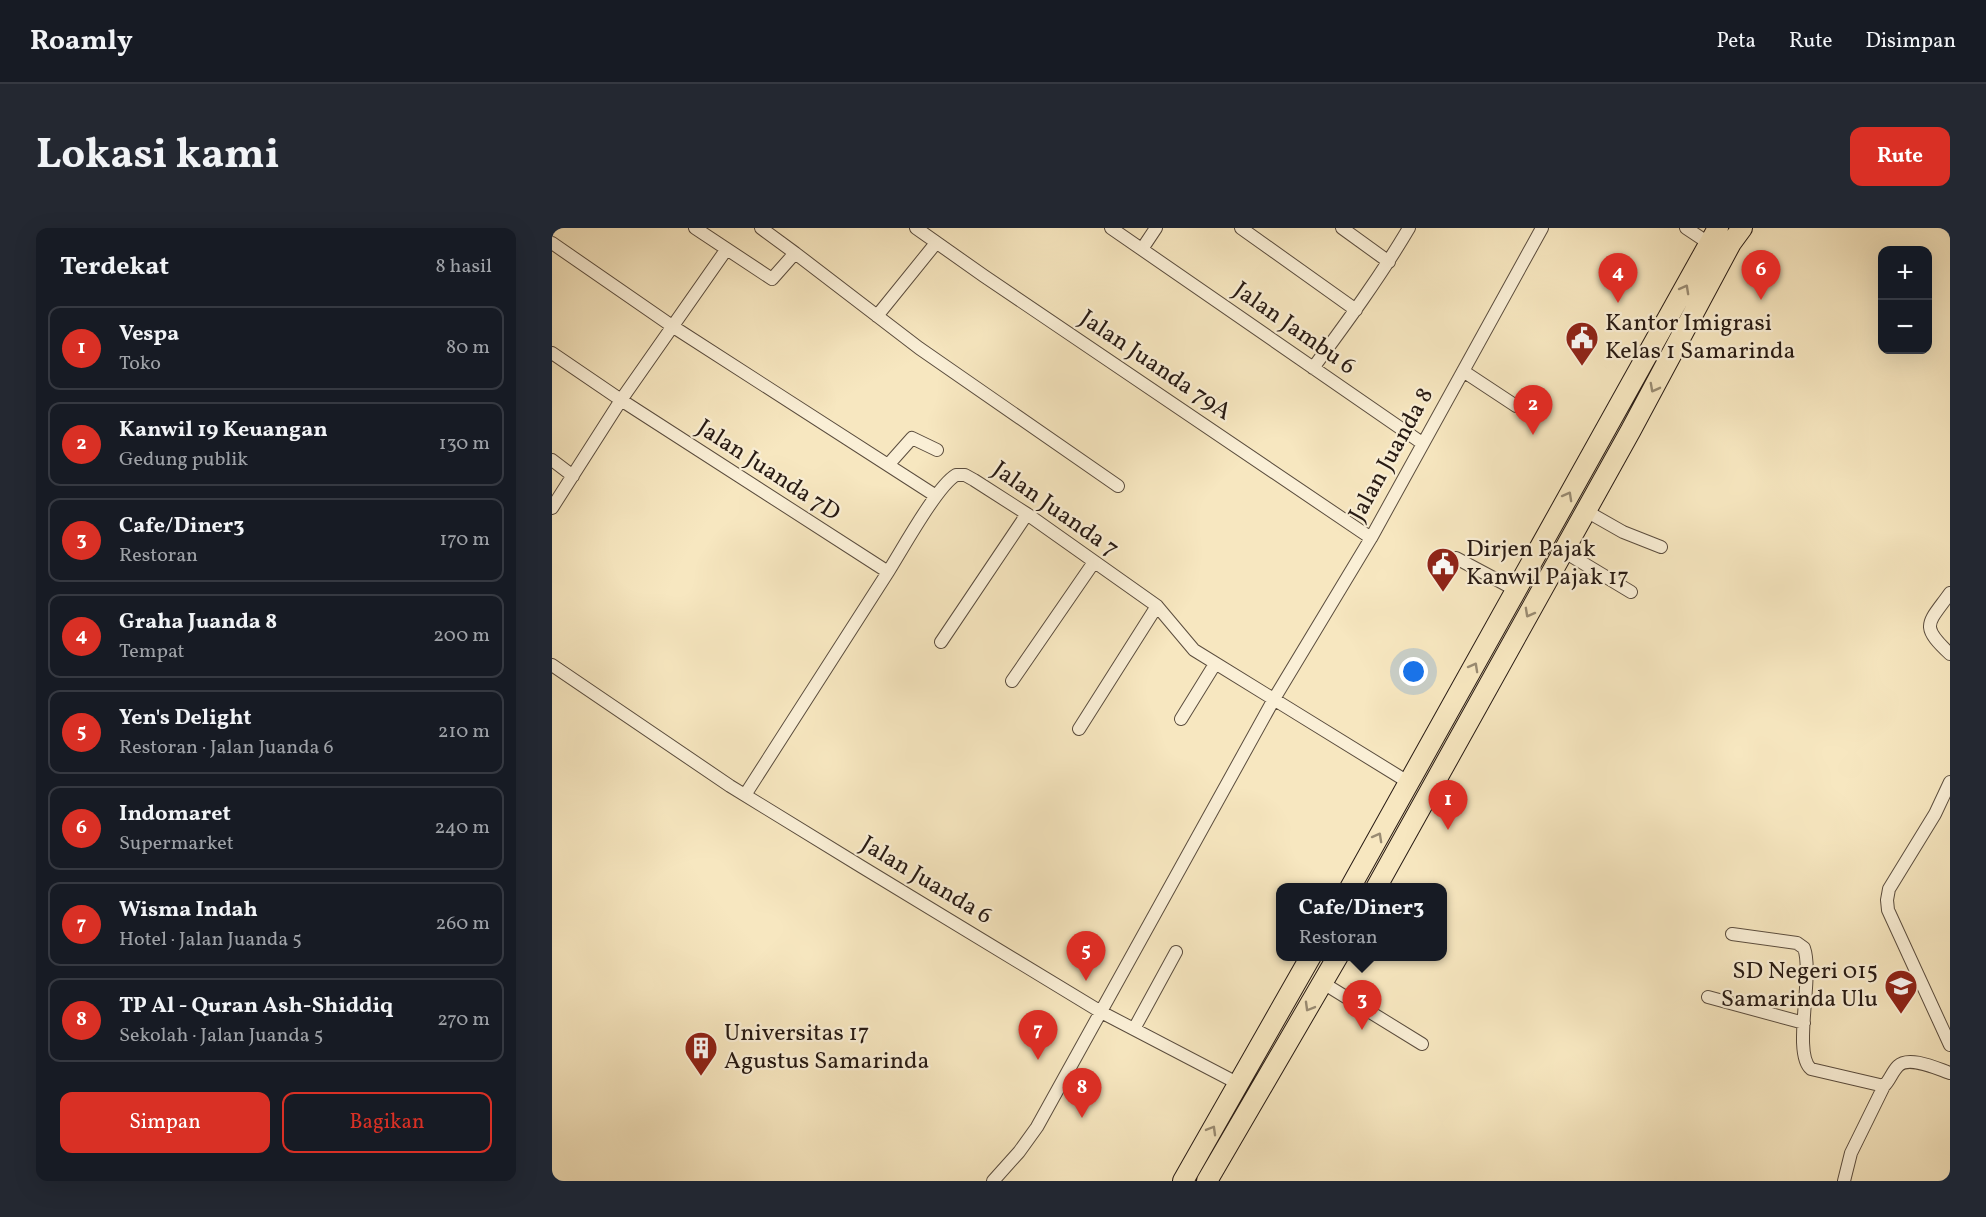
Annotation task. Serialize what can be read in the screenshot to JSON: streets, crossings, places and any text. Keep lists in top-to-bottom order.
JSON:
{
  "streets": {
    "street": [
      "Jalan Jambu 6",
      "Jalan Juanda 79A",
      "Jalan Juanda 8",
      "Jalan Juanda 7D",
      "Jalan Juanda 7",
      "Jalan Juanda 6"
    ]
  },
  "crossings": [
    ["Jalan Jambu 6", "Jalan Juanda 8"],
    ["Jalan Juanda 79A", "Jalan Juanda 8"],
    ["Jalan Juanda 8", "Jalan Juanda 7"]
  ],
  "places": {
    "public building": ["Kantor Imigrasi Kelas 1 Samarinda", "Dirjen Pajak Kanwil Pajak 17"],
    "school or university": ["SD Negeri 015 Samarinda Ulu"],
    "building": ["Universitas 17 Agustus Samarinda"]
  },
  "page": {
    "header": "Roamly",
    "nav": ["Peta", "Rute", "Disimpan"],
    "title": "Lokasi kami",
    "buttons": [
      "Rute",
      ["Simpan", "Bagikan"]
    ],
    "heading": ["Terdekat", "8 hasil"],
    "map_buttons": ["+", "−"],
    "pins": [
      "6",
      "4",
      "2",
      "1",
      "5",
      "3",
      "7",
      "8"
    ],
    "list": [
      {
        "mark": "1",
        "name": "Vespa",
        "note": "Toko",
        "value": "80 m"
      },
      {
        "mark": "2",
        "name": "Kanwil 19 Keuangan",
        "note": "Gedung publik",
        "value": "130 m"
      },
      {
        "mark": "3",
        "name": "Cafe/Diner3",
        "note": "Restoran",
        "value": "170 m"
      },
      {
        "mark": "4",
        "name": "Graha Juanda 8",
        "note": "Tempat",
        "value": "200 m"
      },
      {
        "mark": "5",
        "name": "Yen's Delight",
        "note": "Restoran · Jalan Juanda 6",
        "value": "210 m"
      },
      {
        "mark": "6",
        "name": "Indomaret",
        "note": "Supermarket",
        "value": "240 m"
      },
      {
        "mark": "7",
        "name": "Wisma Indah",
        "note": "Hotel · Jalan Juanda 5",
        "value": "260 m"
      },
      {
        "mark": "8",
        "name": "TP Al - Quran Ash-Shiddiq",
        "note": "Sekolah · Jalan Juanda 5",
        "value": "270 m"
      }
    ],
    "popup": ["Cafe/Diner3", "Restoran"]
  }
}
